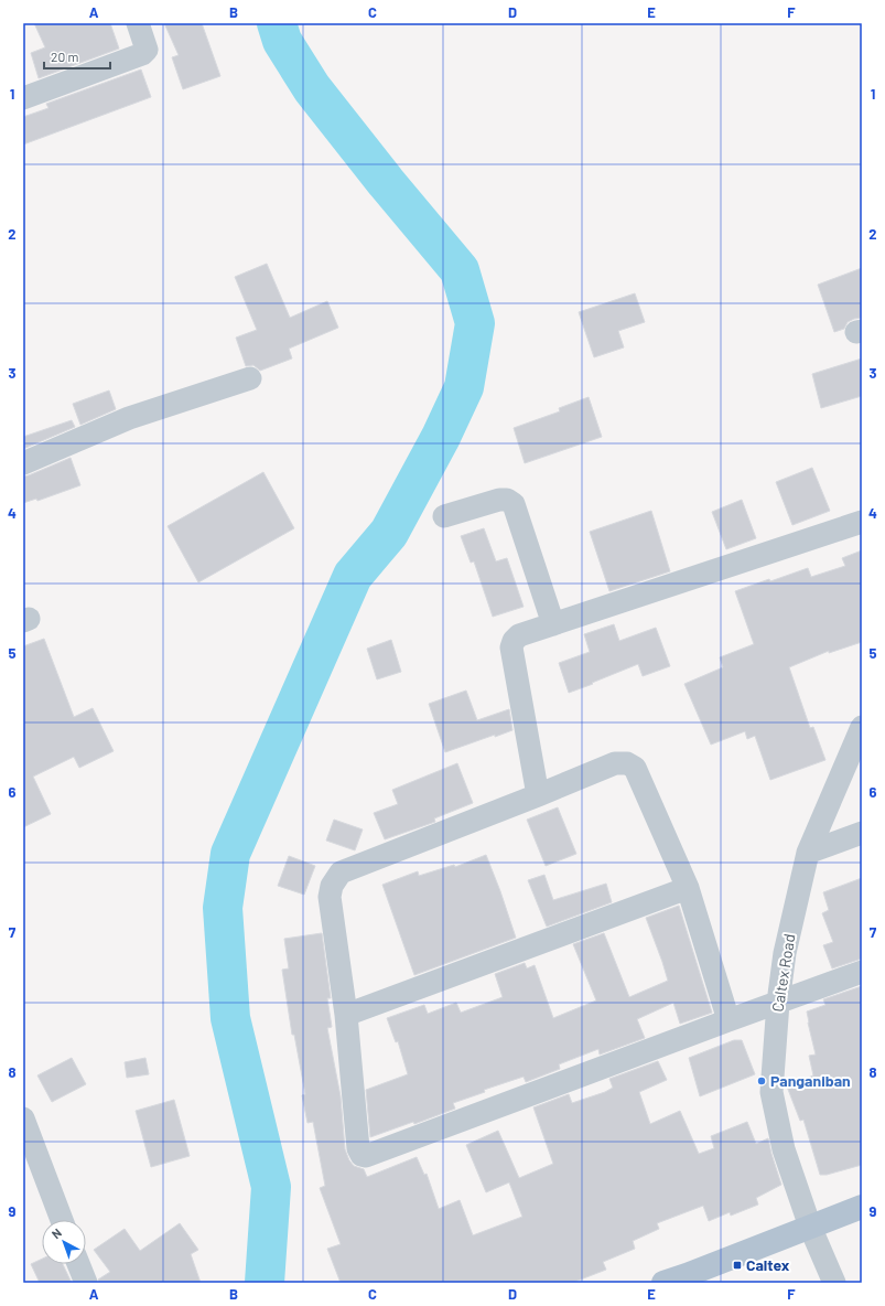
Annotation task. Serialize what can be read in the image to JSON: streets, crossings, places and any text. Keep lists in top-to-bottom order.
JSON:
{
  "streets": {
    "street": ["Caltex Road"]
  },
  "places": {
    "other": ["Panganiban"],
    "transit": ["Caltex"]
  },
  "scale_bar": "20 m",
  "north": "top left",
  "grid": {
    "columns": [
      "A",
      "B",
      "C",
      "D",
      "E",
      "F"
    ],
    "rows": [
      "1",
      "2",
      "3",
      "4",
      "5",
      "6",
      "7",
      "8",
      "9"
    ]
  }
}
